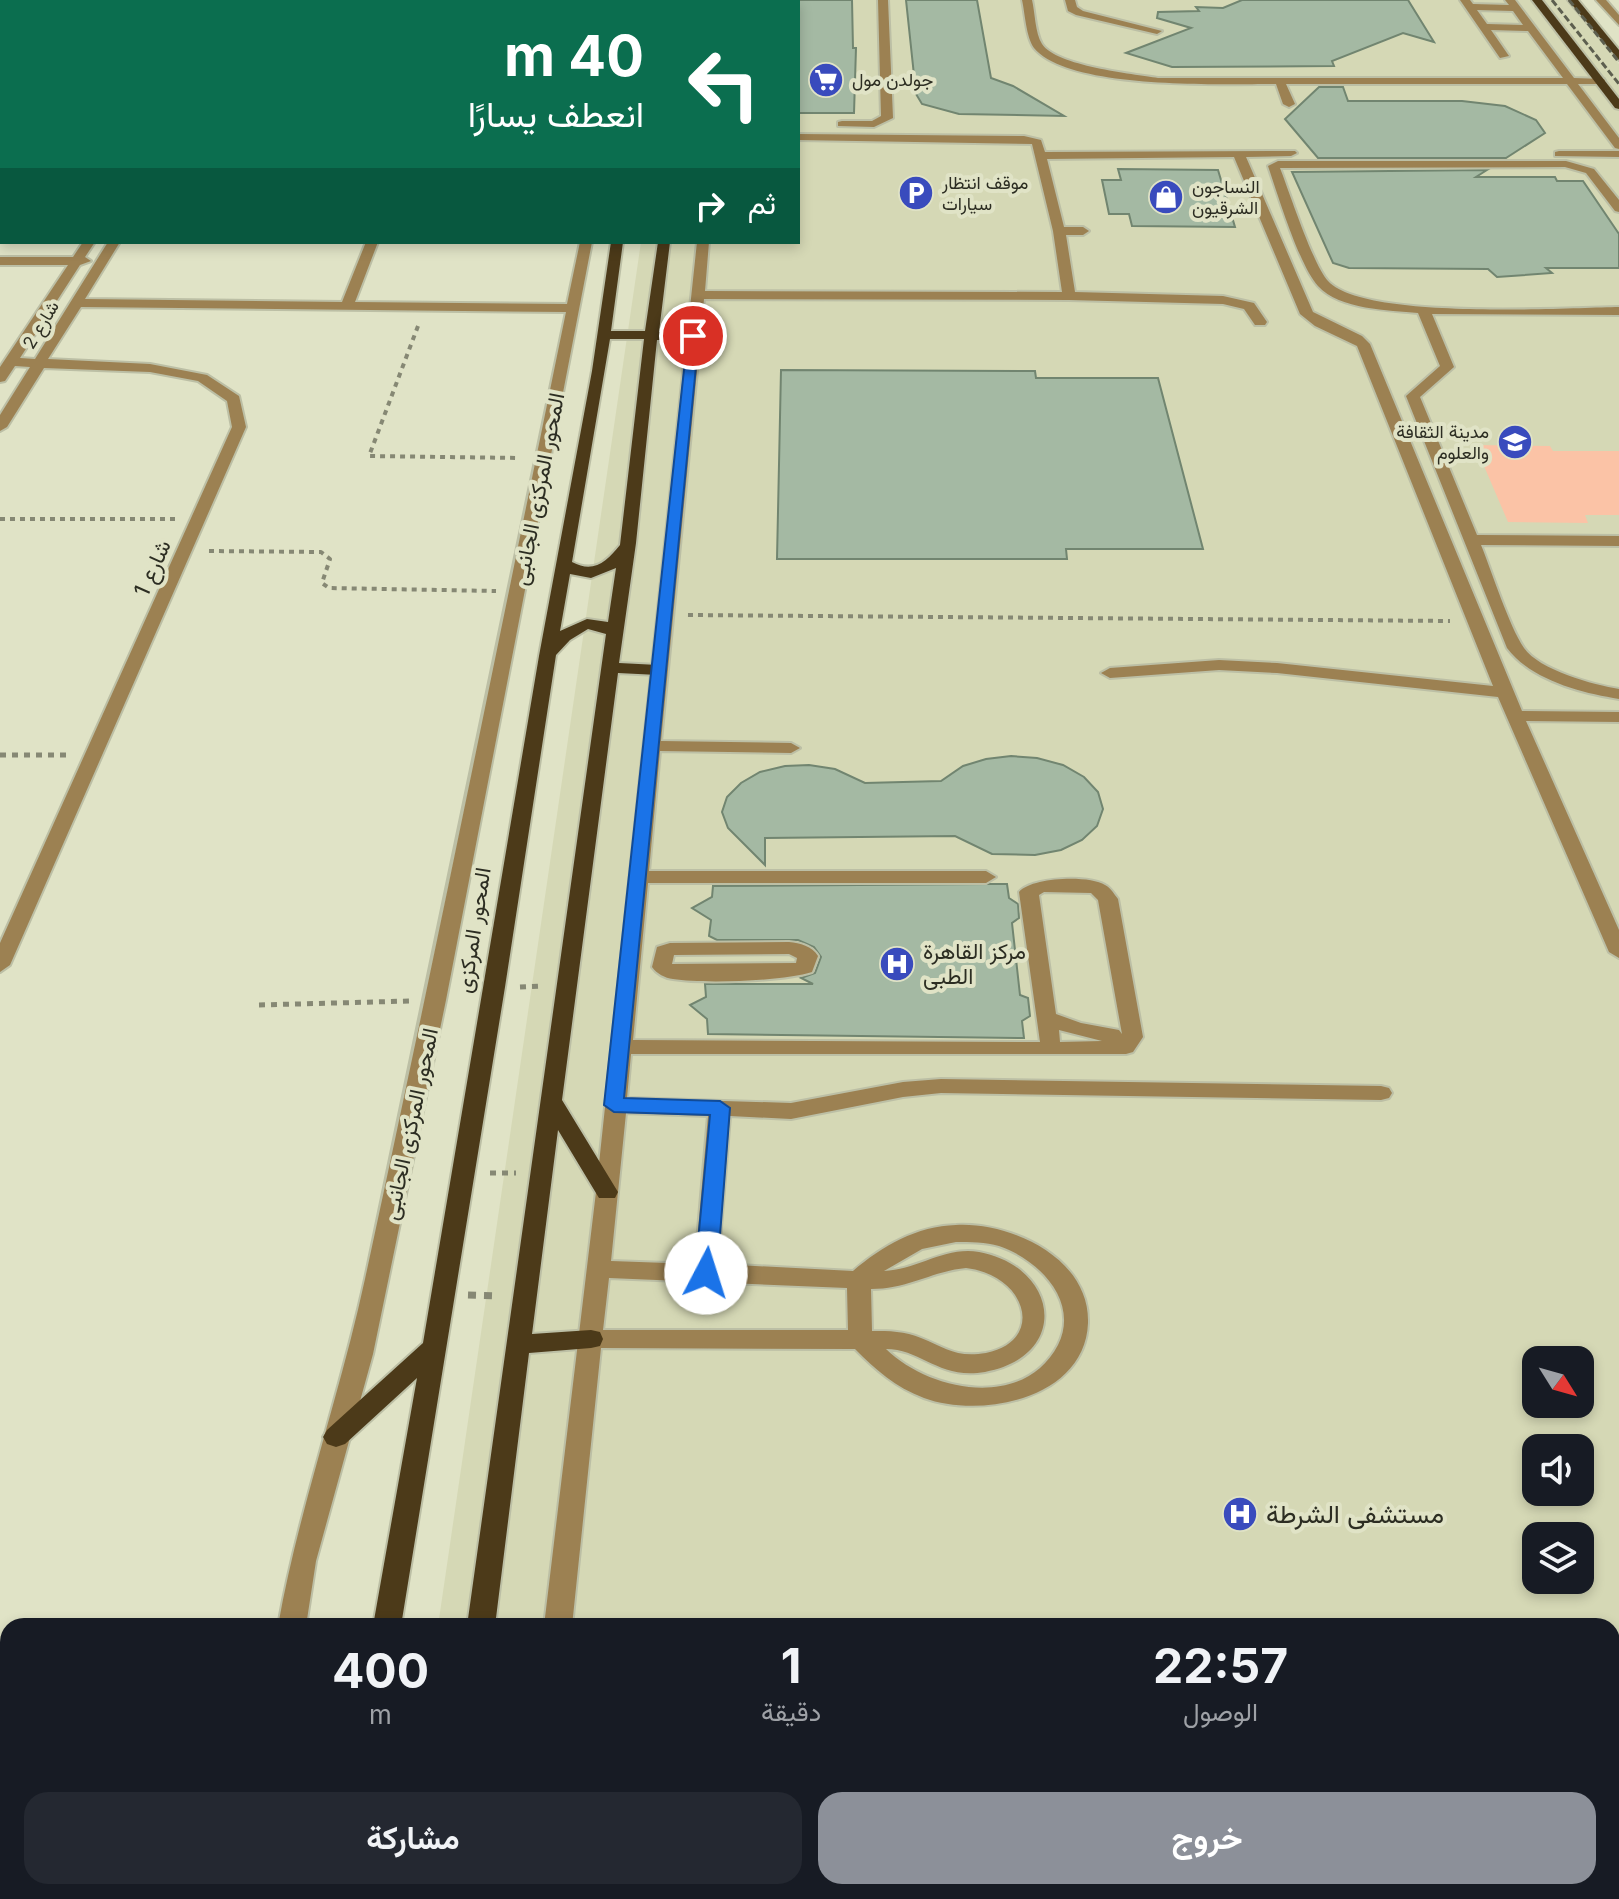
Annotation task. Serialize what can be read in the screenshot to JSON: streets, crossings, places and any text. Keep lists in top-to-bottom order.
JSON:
{
  "streets": {
    "main road": ["المحور المركزى"],
    "street": ["شارع 2", "المحور المركزى الجانبى", "شارع 1"]
  },
  "crossings": [
    ["شارع 2", "شارع 1"]
  ],
  "places": {
    "supermarket": ["جولدن مول"],
    "parking": ["موقف انتظار سيارات"],
    "shop": ["النساجون الشرقيون"],
    "school or university": ["مدينة الثقافة والعلوم"],
    "hospital": ["مركز القاهرة الطبى", "مستشفى الشرطة"]
  },
  "north": "bottom right",
  "page": {
    "turn": ["40 m", "انعطف يسارًا"],
    "then": "ثم",
    "eta": [
      "22:57",
      "الوصول",
      "1",
      "دقيقة",
      "400",
      "m"
    ],
    "buttons": ["خروج", "مشاركة"]
  }
}
